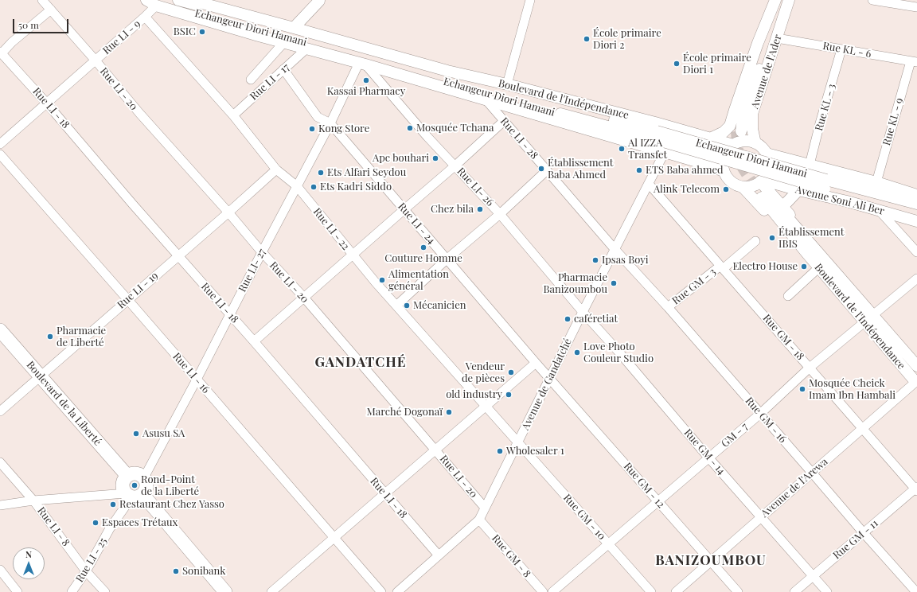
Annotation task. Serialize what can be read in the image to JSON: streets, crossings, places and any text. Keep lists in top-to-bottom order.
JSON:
{
  "streets": {
    "highway": ["Boulevard de la Liberté"],
    "main road": [
      "Echangeur Diori Hamani",
      "Avenue de l'Ader",
      "Boulevard de l'Indépendance",
      "Avenue Soni Ali Ber"
    ],
    "street": [
      "Rue LI - 9",
      "Rue KL - 6",
      "Rue LI - 17",
      "Rue LI - 20",
      "Rue KL - 3",
      "Rue LI - 18",
      "Rue KL - 9",
      "Rue LI - 28",
      "Rue LI- 26",
      "Rue LI - 24",
      "Rue LI - 22",
      "Rue LI- 27",
      "Rue GM - 3",
      "Rue LI - 19",
      "Rue GM - 18",
      "Rue LI - 16",
      "Avenue de Gandatché",
      "Rue GM - 16",
      "GM - 7",
      "Rue GM - 14",
      "Rue GM - 12",
      "Avenue de l'Arewa",
      "Rue GM - 10",
      "Rue LI - 8",
      "Rue GM - 11",
      "Rue GM - 8",
      "Rue LI - 25"
    ]
  },
  "crossings": [
    ["Echangeur Diori Hamani", "Boulevard de l'Indépendance"],
    ["Echangeur Diori Hamani", "Avenue Soni Ali Ber"],
    ["Rue LI - 9", "Rue LI - 20"],
    ["Rue LI - 9", "Boulevard de l'Indépendance"],
    ["Rue LI - 9", "Rue LI - 18"],
    ["Rue LI - 9", "Rue LI - 22"],
    ["Rue KL - 6", "Avenue de l'Ader"],
    ["Rue KL - 6", "Rue KL - 3"],
    ["Rue KL - 6", "Rue KL - 9"],
    ["Avenue de l'Ader", "Boulevard de l'Indépendance"],
    ["Avenue de l'Ader", "Avenue Soni Ali Ber"],
    ["Rue LI - 17", "Boulevard de l'Indépendance"],
    ["Rue LI - 17", "Rue LI - 24"],
    ["Rue LI - 17", "Rue LI - 22"],
    ["Rue LI - 20", "Rue LI- 27"],
    ["Rue LI - 20", "Rue LI - 19"],
    ["Rue LI - 20", "Avenue de Gandatché"],
    ["Boulevard de l'Indépendance", "Rue LI - 28"],
    ["Boulevard de l'Indépendance", "Rue LI- 26"],
    ["Boulevard de l'Indépendance", "Avenue Soni Ali Ber"],
    ["Boulevard de l'Indépendance", "Rue LI- 27"],
    ["Boulevard de l'Indépendance", "Avenue de Gandatché"],
    ["Boulevard de l'Indépendance", "GM - 7"],
    ["Boulevard de l'Indépendance", "Avenue de l'Arewa"],
    ["Rue LI - 18", "Rue LI- 27"],
    ["Rue LI - 18", "Rue LI - 19"],
    ["Rue LI - 18", "Avenue de Gandatché"],
    ["Rue LI - 28", "Avenue de Gandatché"],
    ["Rue LI - 28", "Rue GM - 16"],
    ["Rue LI- 26", "Rue LI- 27"],
    ["Rue LI- 26", "Avenue de Gandatché"],
    ["Rue LI- 26", "Rue GM - 14"],
    ["Rue LI - 24", "Rue LI- 27"],
    ["Rue LI - 24", "Avenue de Gandatché"],
    ["Rue LI - 24", "Rue GM - 12"],
    ["Rue LI - 22", "Rue LI- 27"],
    ["Rue LI - 22", "Rue LI - 19"],
    ["Rue LI - 22", "Avenue de Gandatché"],
    ["Rue LI - 22", "Rue GM - 10"],
    ["Rue LI- 27", "Rue LI - 16"],
    ["Rue LI- 27", "Boulevard de la Liberté"],
    ["Rue LI- 27", "Rue LI - 25"],
    ["Rue GM - 3", "Rue GM - 18"],
    ["Rue GM - 3", "Rue GM - 16"],
    ["Rue LI - 19", "Rue LI - 16"],
    ["Rue LI - 19", "Boulevard de la Liberté"],
    ["Rue GM - 18", "Avenue de Gandatché"],
    ["Rue GM - 18", "GM - 7"],
    ["Rue GM - 18", "Avenue de l'Arewa"],
    ["Rue GM - 18", "Rue GM - 11"],
    ["Avenue de Gandatché", "Rue GM - 16"],
    ["Avenue de Gandatché", "Rue GM - 14"],
    ["Avenue de Gandatché", "Rue GM - 12"],
    ["Avenue de Gandatché", "Rue GM - 10"],
    ["Avenue de Gandatché", "Rue GM - 8"],
    ["Boulevard de la Liberté", "Rue LI - 25"],
    ["Rue GM - 16", "GM - 7"],
    ["Rue GM - 16", "Avenue de l'Arewa"],
    ["Rue GM - 16", "Rue GM - 11"],
    ["GM - 7", "Rue GM - 14"],
    ["GM - 7", "Rue GM - 12"],
    ["GM - 7", "Rue GM - 10"],
    ["Rue GM - 14", "Avenue de l'Arewa"],
    ["Rue GM - 14", "Rue GM - 11"],
    ["Rue GM - 12", "Avenue de l'Arewa"],
    ["Rue LI - 8", "Rue LI - 25"]
  ],
  "districts": ["GANDATCHÉ", "BANIZOUMBOU"],
  "places": [
    "BSIC",
    "École primaire Diori 2",
    "École primaire Diori 1",
    "Kassai Pharmacy",
    "Mosquée Tchana",
    "Kong Store",
    "Al IZZA Transfet",
    "Apc bouhari",
    "Établissement Baba Ahmed",
    "ETS Baba ahmed",
    "Ets Alfari Seydou",
    "Ets Kadri Siddo",
    "Alink Telecom",
    "Chez bila",
    "Établissement IBIS",
    "Couture Homme",
    "Ipsas Boyi",
    "Electro House",
    "Alimentation général",
    "Pharmacie Banizoumbou",
    "Mécanicien",
    "caféretiat",
    "Pharmacie de Liberté",
    "Love Photo Couleur Studio",
    "Vendeur de pièces",
    "Mosquée Cheick Imam Ibn Hambali",
    "old industry",
    "Marché Dogonaï",
    "Asusu SA",
    "Wholesaler 1",
    "Rond-Point de la Liberté",
    "Restaurant Chez Yasso",
    "Espaces Trétaux",
    "Sonibank"
  ],
  "scale_bar": "50 m",
  "north": "top"
}
